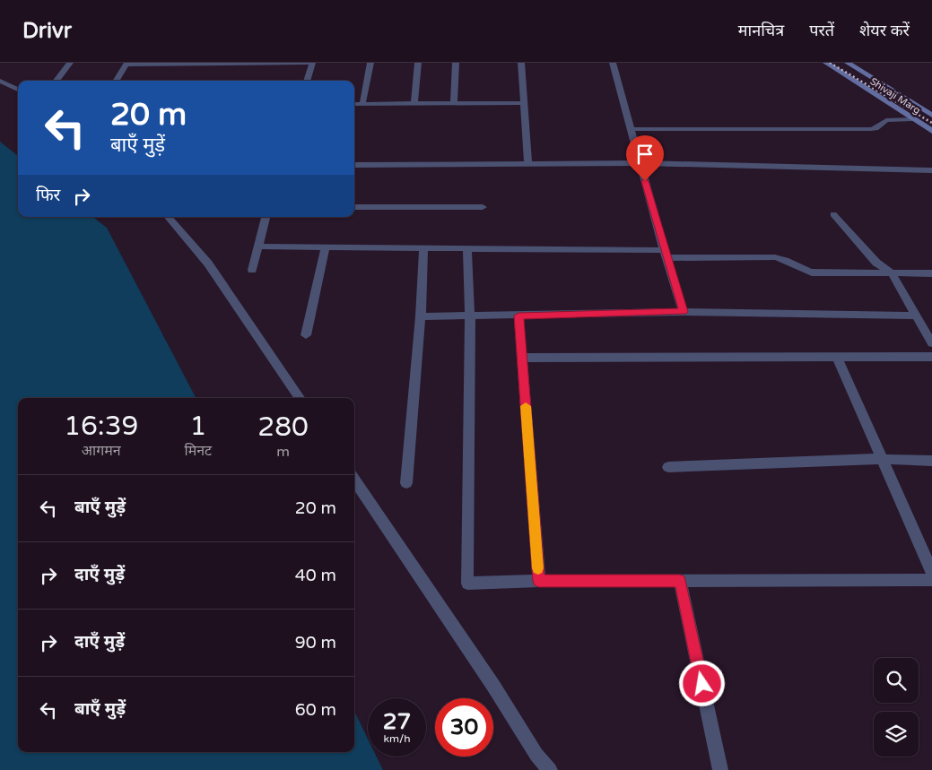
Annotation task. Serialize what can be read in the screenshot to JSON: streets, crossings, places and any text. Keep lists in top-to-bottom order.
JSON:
{
  "streets": {
    "main road": ["Shivaji Marg"]
  },
  "page": {
    "header": "Drivr",
    "nav": ["मानचित्र", "परतें", "शेयर करें"],
    "turn": ["20 m", "बाएँ मुड़ें"],
    "then": "फिर",
    "eta": [
      "16:39",
      "आगमन",
      "1",
      "मिनट",
      "280",
      "m"
    ],
    "list": [
      {
        "name": "बाएँ मुड़ें",
        "value": "20 m"
      },
      {
        "name": "दाएँ मुड़ें",
        "value": "40 m"
      },
      {
        "name": "दाएँ मुड़ें",
        "value": "90 m"
      },
      {
        "name": "बाएँ मुड़ें",
        "value": "60 m"
      }
    ],
    "speed": "27 km/h",
    "limit": "30"
  }
}
